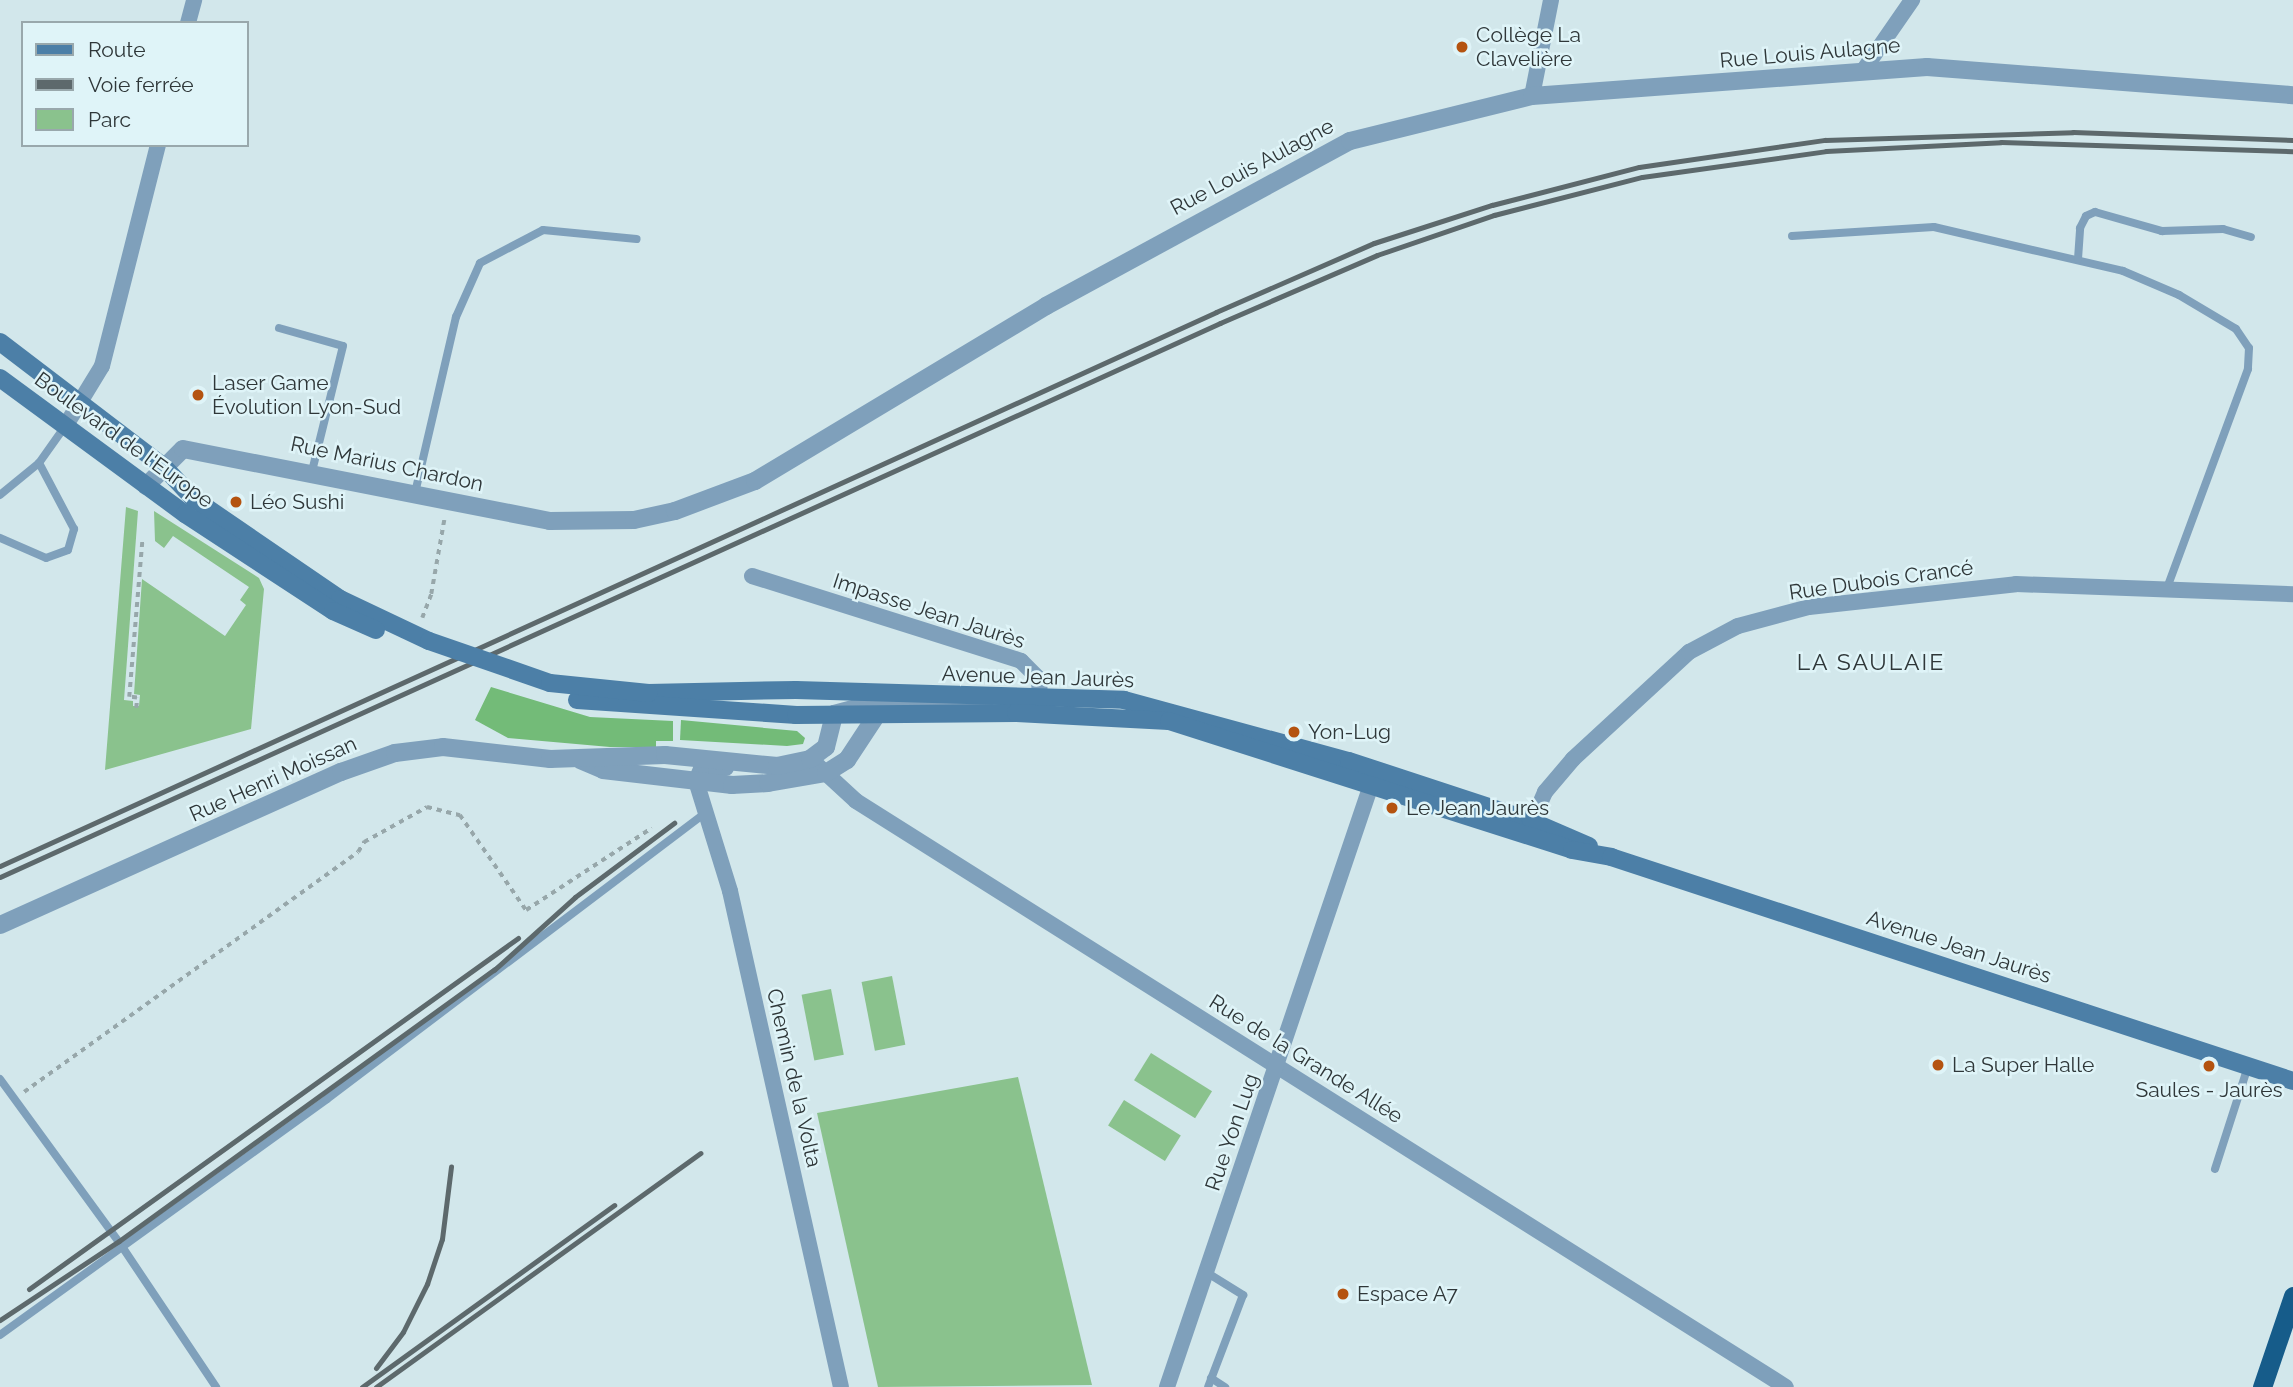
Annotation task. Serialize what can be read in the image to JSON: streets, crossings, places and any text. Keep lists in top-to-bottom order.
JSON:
{
  "streets": {
    "main road": ["Boulevard de l'Europe", "Avenue Jean Jaurès"],
    "street": [
      "Rue Louis Aulagne",
      "Rue Marius Chardon",
      "Rue Dubois Crancé",
      "Impasse Jean Jaurès",
      "Rue Henri Moissan",
      "Rue de la Grande Allée",
      "Chemin de la Volta",
      "Rue Yon Lug"
    ]
  },
  "crossings": [
    ["Rue Louis Aulagne", "Rue Marius Chardon"],
    ["Boulevard de l'Europe", "Rue Marius Chardon"],
    ["Boulevard de l'Europe", "Avenue Jean Jaurès"],
    ["Rue Dubois Crancé", "Avenue Jean Jaurès"],
    ["Impasse Jean Jaurès", "Avenue Jean Jaurès"],
    ["Avenue Jean Jaurès", "Rue Yon Lug"],
    ["Rue Henri Moissan", "Rue de la Grande Allée"],
    ["Rue Henri Moissan", "Chemin de la Volta"],
    ["Rue de la Grande Allée", "Rue Yon Lug"]
  ],
  "districts": ["LA SAULAIE"],
  "places": [
    "Collège La Clavelière",
    "Laser Game Évolution Lyon-Sud",
    "Léo Sushi",
    "Yon-Lug",
    "Le Jean Jaurès",
    "La Super Halle",
    "Saules - Jaurès",
    "Espace A7"
  ],
  "legend": ["Route", "Voie ferrée", "Parc"]
}
